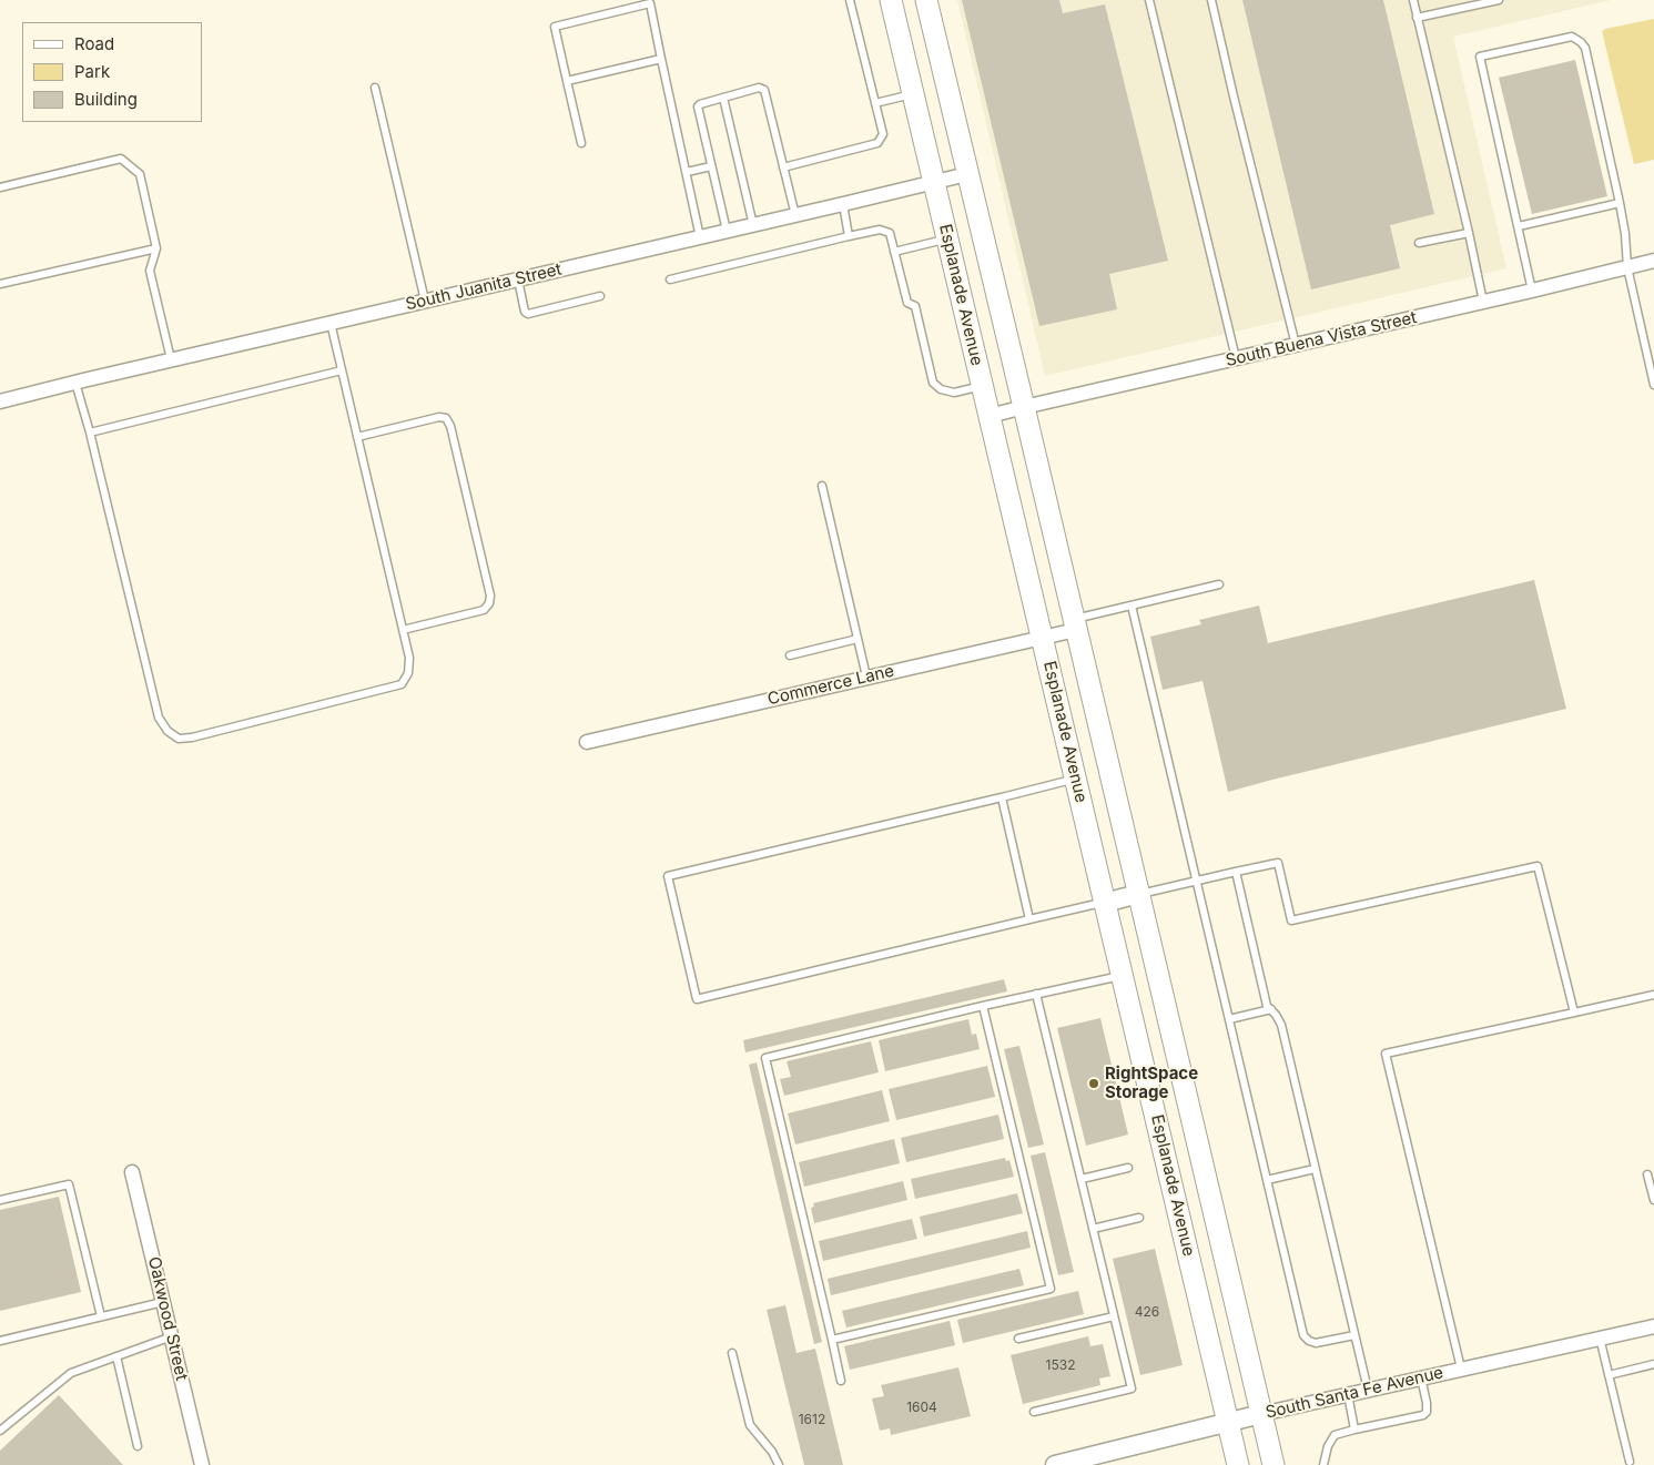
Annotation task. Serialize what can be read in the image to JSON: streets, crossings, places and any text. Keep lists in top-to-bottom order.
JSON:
{
  "streets": {
    "main road": ["Esplanade Avenue"],
    "street": [
      "South Juanita Street",
      "South Buena Vista Street",
      "Commerce Lane",
      "Oakwood Street",
      "South Santa Fe Avenue"
    ]
  },
  "crossings": [
    ["South Juanita Street", "Esplanade Avenue"],
    ["Esplanade Avenue", "South Buena Vista Street"],
    ["Esplanade Avenue", "Commerce Lane"],
    ["Esplanade Avenue", "South Santa Fe Avenue"]
  ],
  "places": ["RightSpace Storage"],
  "house_numbers": [
    "426",
    "1532",
    "1604",
    "1612"
  ],
  "legend": ["Road", "Park", "Building"]
}
